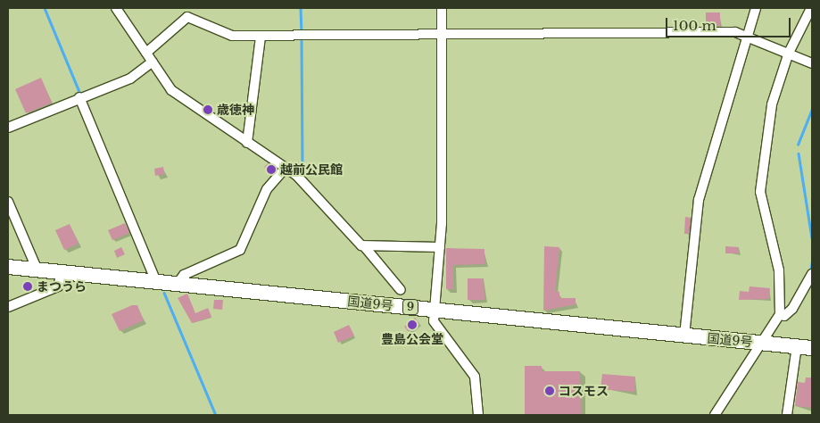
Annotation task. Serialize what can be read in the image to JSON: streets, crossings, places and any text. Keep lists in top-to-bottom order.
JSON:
{
  "streets": {
    "highway": ["国道9号", "9"]
  },
  "places": [
    "歳徳神",
    "越前公民館",
    "まつうら",
    "豊島公会堂",
    "コスモス"
  ],
  "scale_bar": "100 m"
}
